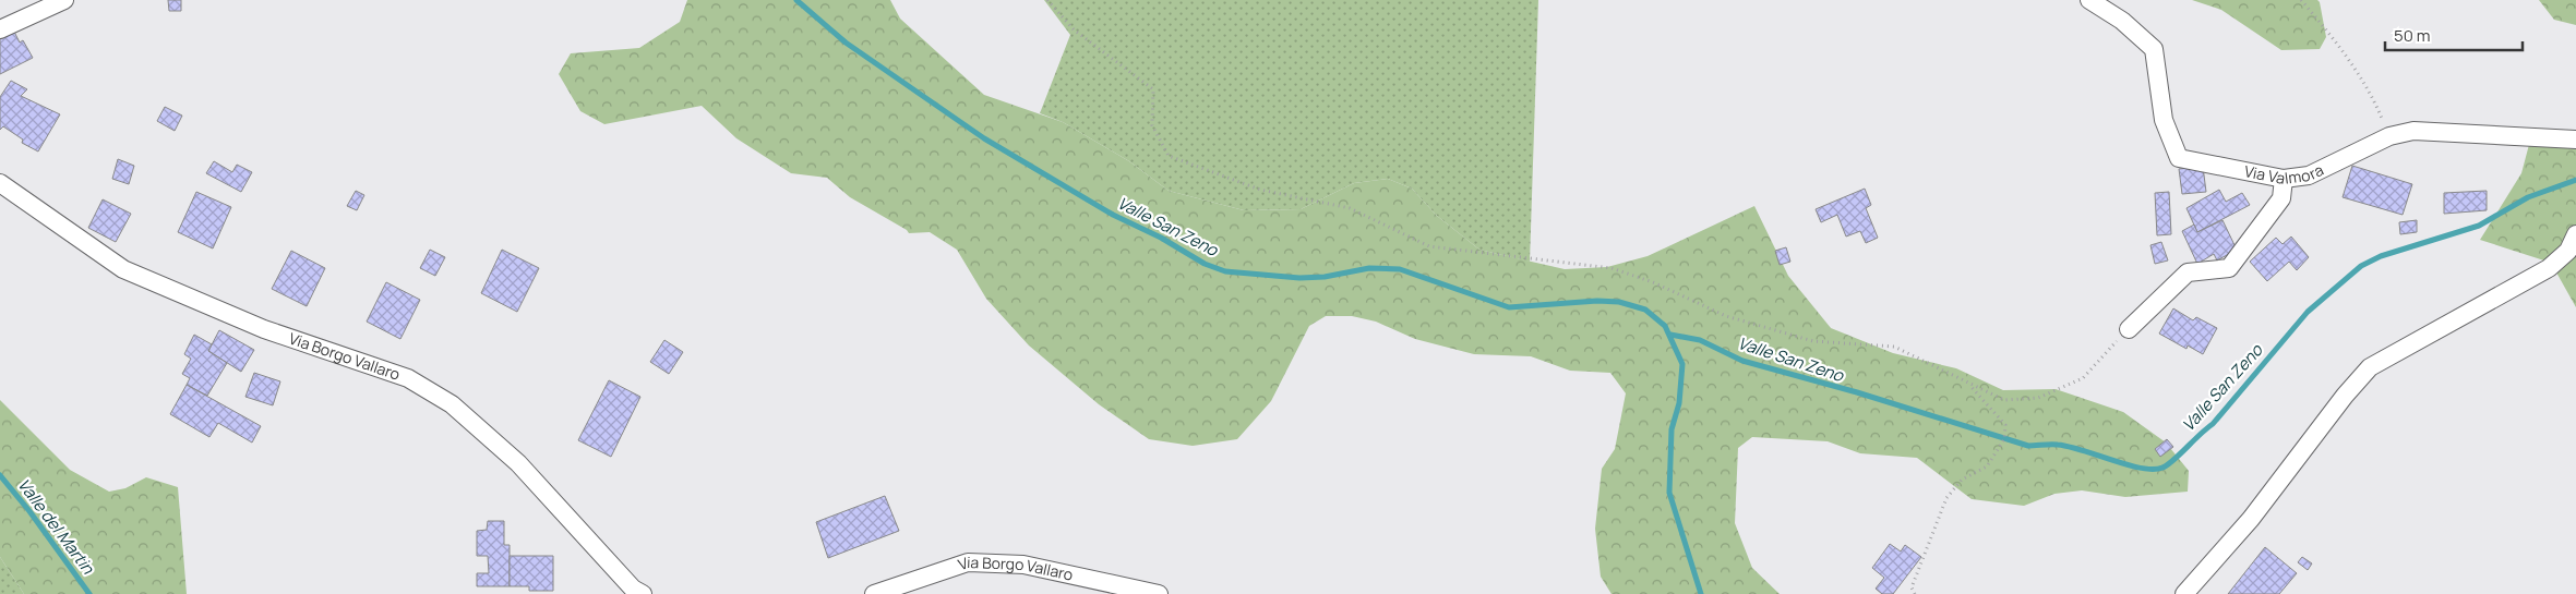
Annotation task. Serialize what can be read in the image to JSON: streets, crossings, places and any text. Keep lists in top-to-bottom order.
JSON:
{
  "streets": {
    "street": ["Via Valmora", "Via Borgo Vallaro"]
  },
  "water": ["Valle San Zeno", "Valle del Martin"],
  "scale_bar": "50 m"
}
